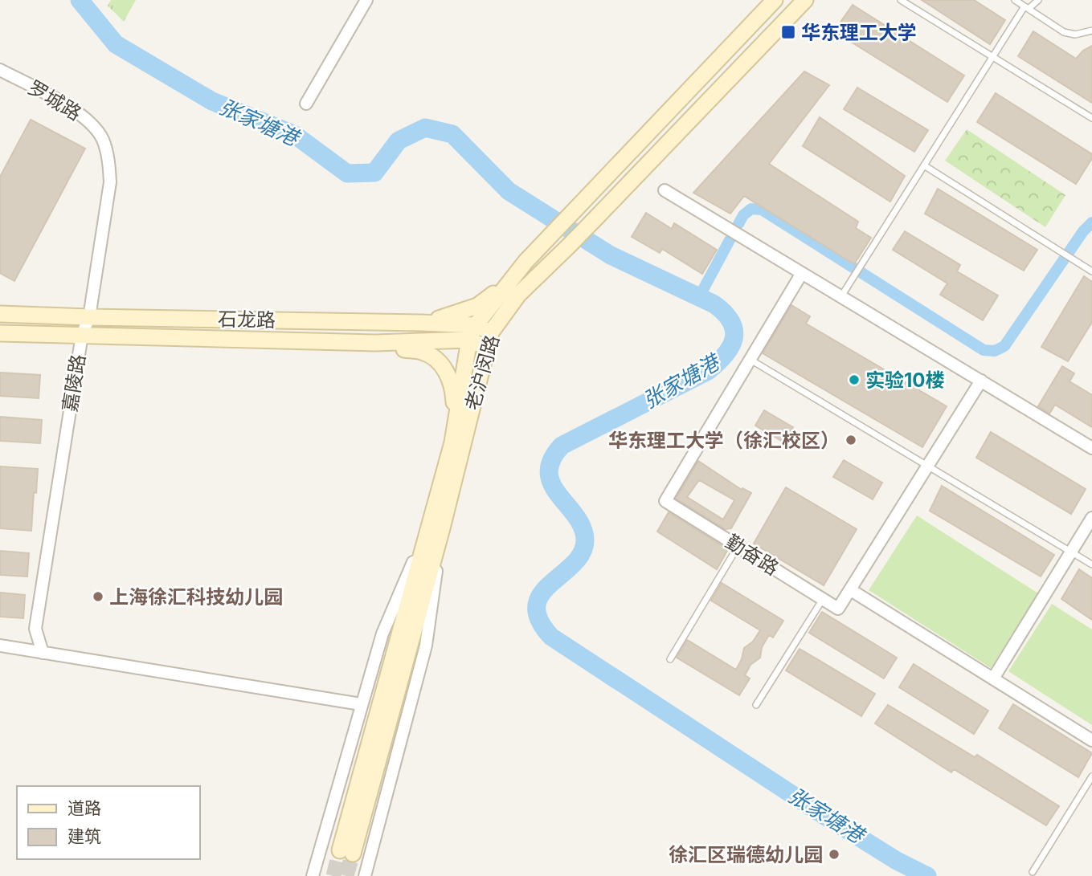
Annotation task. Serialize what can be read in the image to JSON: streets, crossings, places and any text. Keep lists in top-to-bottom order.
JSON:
{
  "streets": {
    "main road": ["石龙路", "老沪闵路"],
    "street": ["罗城路", "嘉陵路", "勤奋路"]
  },
  "crossings": [
    ["罗城路", "嘉陵路"],
    ["石龙路", "老沪闵路"],
    ["石龙路", "嘉陵路"]
  ],
  "water": ["张家塘港"],
  "places": {
    "transit": ["华东理工大学"],
    "other": [
      "实验10楼",
      "华东理工大学（徐汇校区）",
      "上海徐汇科技幼儿园",
      "徐汇区瑞德幼儿园"
    ]
  },
  "legend": ["道路", "建筑"]
}
